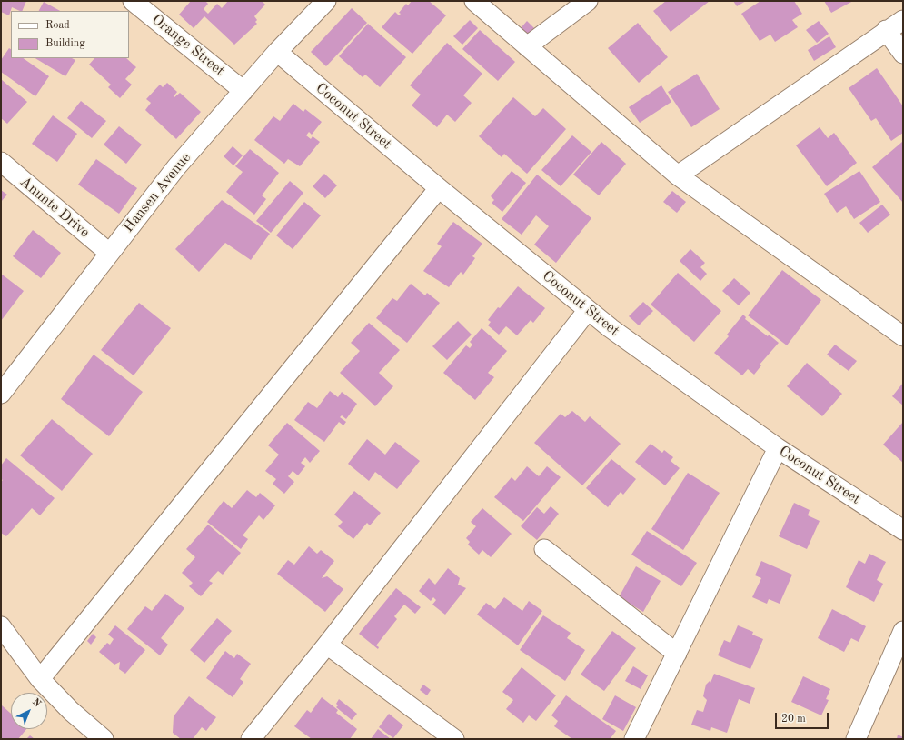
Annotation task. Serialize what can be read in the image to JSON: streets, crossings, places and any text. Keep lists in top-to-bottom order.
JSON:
{
  "streets": {
    "street": [
      "Orange Street",
      "Coconut Street",
      "Hansen Avenue",
      "Anunte Drive"
    ]
  },
  "crossings": [
    ["Orange Street", "Hansen Avenue"],
    ["Coconut Street", "Hansen Avenue"],
    ["Hansen Avenue", "Anunte Drive"]
  ],
  "legend": ["Road", "Building"],
  "scale_bar": "20 m",
  "north": "top right"
}
